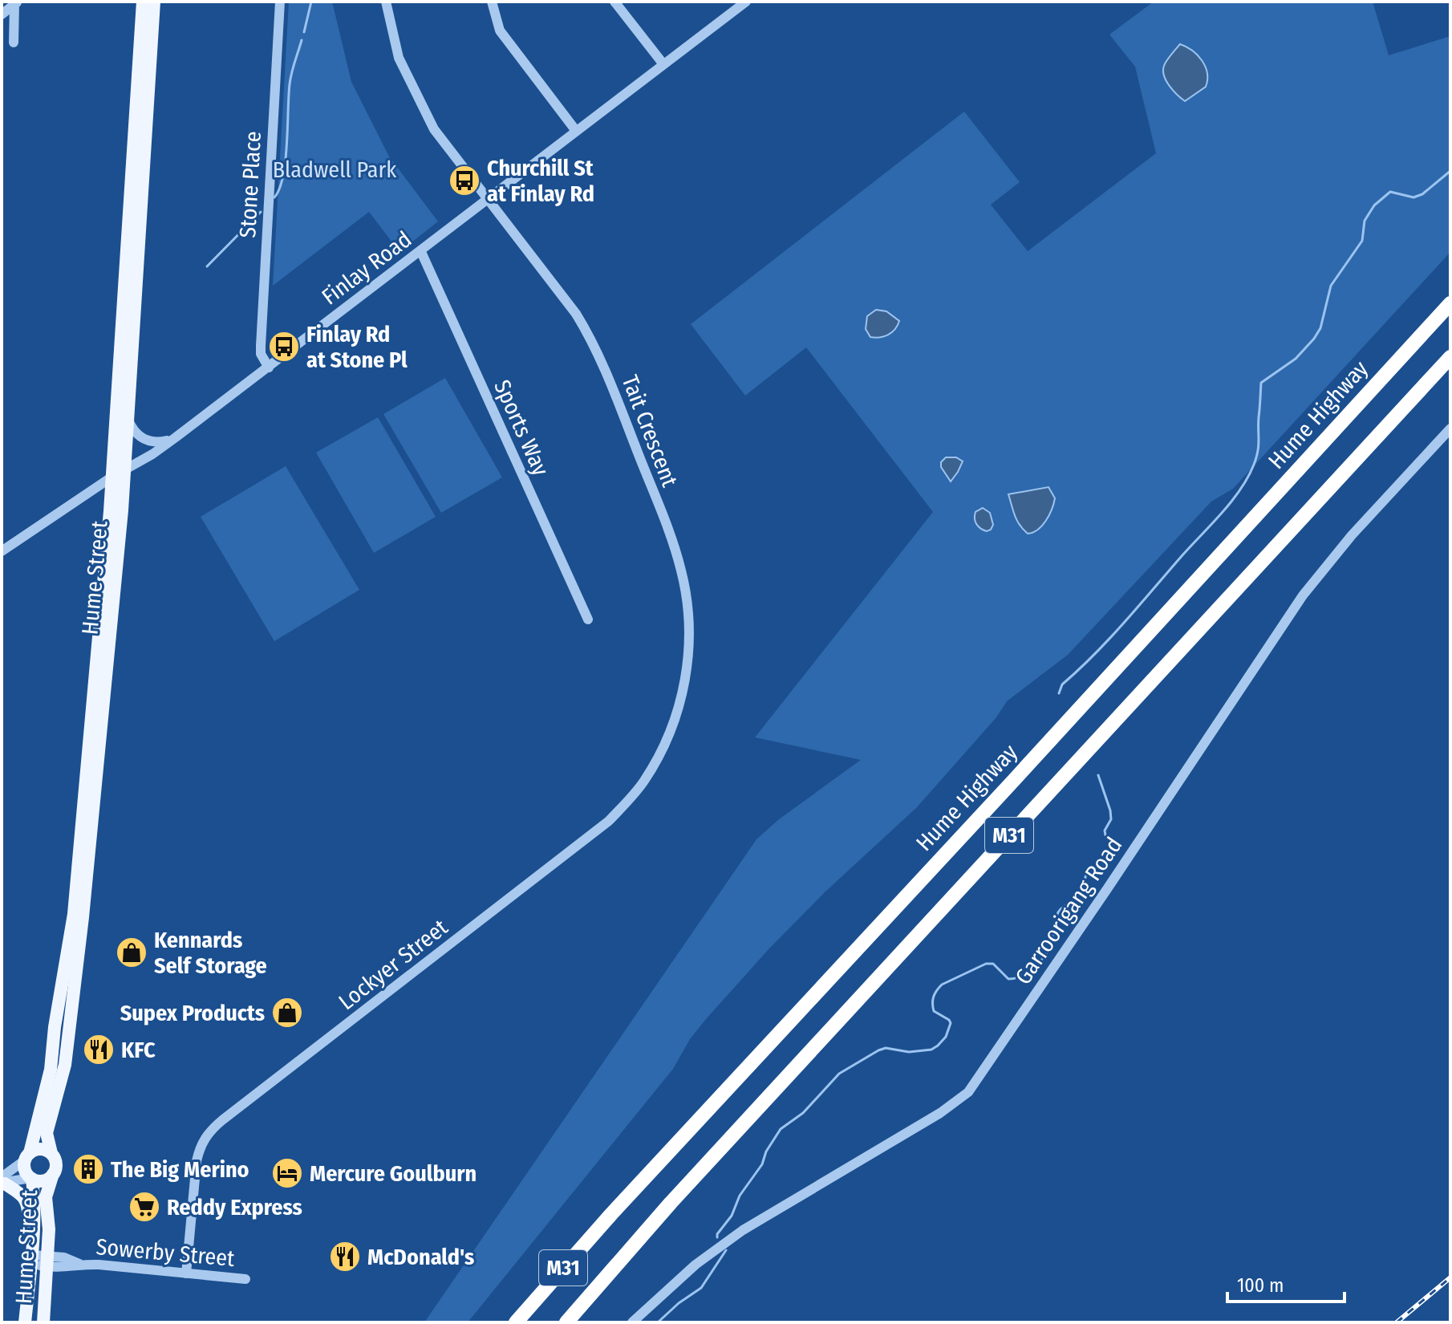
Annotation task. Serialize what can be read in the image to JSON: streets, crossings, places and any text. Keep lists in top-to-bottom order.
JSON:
{
  "streets": {
    "highway": ["Hume Highway", "M31"],
    "main road": ["Hume Street"],
    "street": [
      "Stone Place",
      "Finlay Road",
      "Sports Way",
      "Tait Crescent",
      "Garroorigang Road",
      "Lockyer Street",
      "Sowerby Street"
    ]
  },
  "crossings": [
    ["Stone Place", "Finlay Road"],
    ["Finlay Road", "Sports Way"],
    ["Finlay Road", "Tait Crescent"],
    ["Finlay Road", "Hume Street"],
    ["Tait Crescent", "Lockyer Street"],
    ["Hume Street", "Sowerby Street"],
    ["Lockyer Street", "Sowerby Street"]
  ],
  "parks": ["Bladwell Park"],
  "places": {
    "bus stop": ["Churchill St at Finlay Rd", "Finlay Rd at Stone Pl"],
    "shop": ["Kennards Self Storage", "Supex Products"],
    "restaurant": ["KFC", "McDonald's"],
    "building": ["The Big Merino"],
    "hotel": ["Mercure Goulburn"],
    "supermarket": ["Reddy Express"]
  },
  "scale_bar": "100 m"
}
